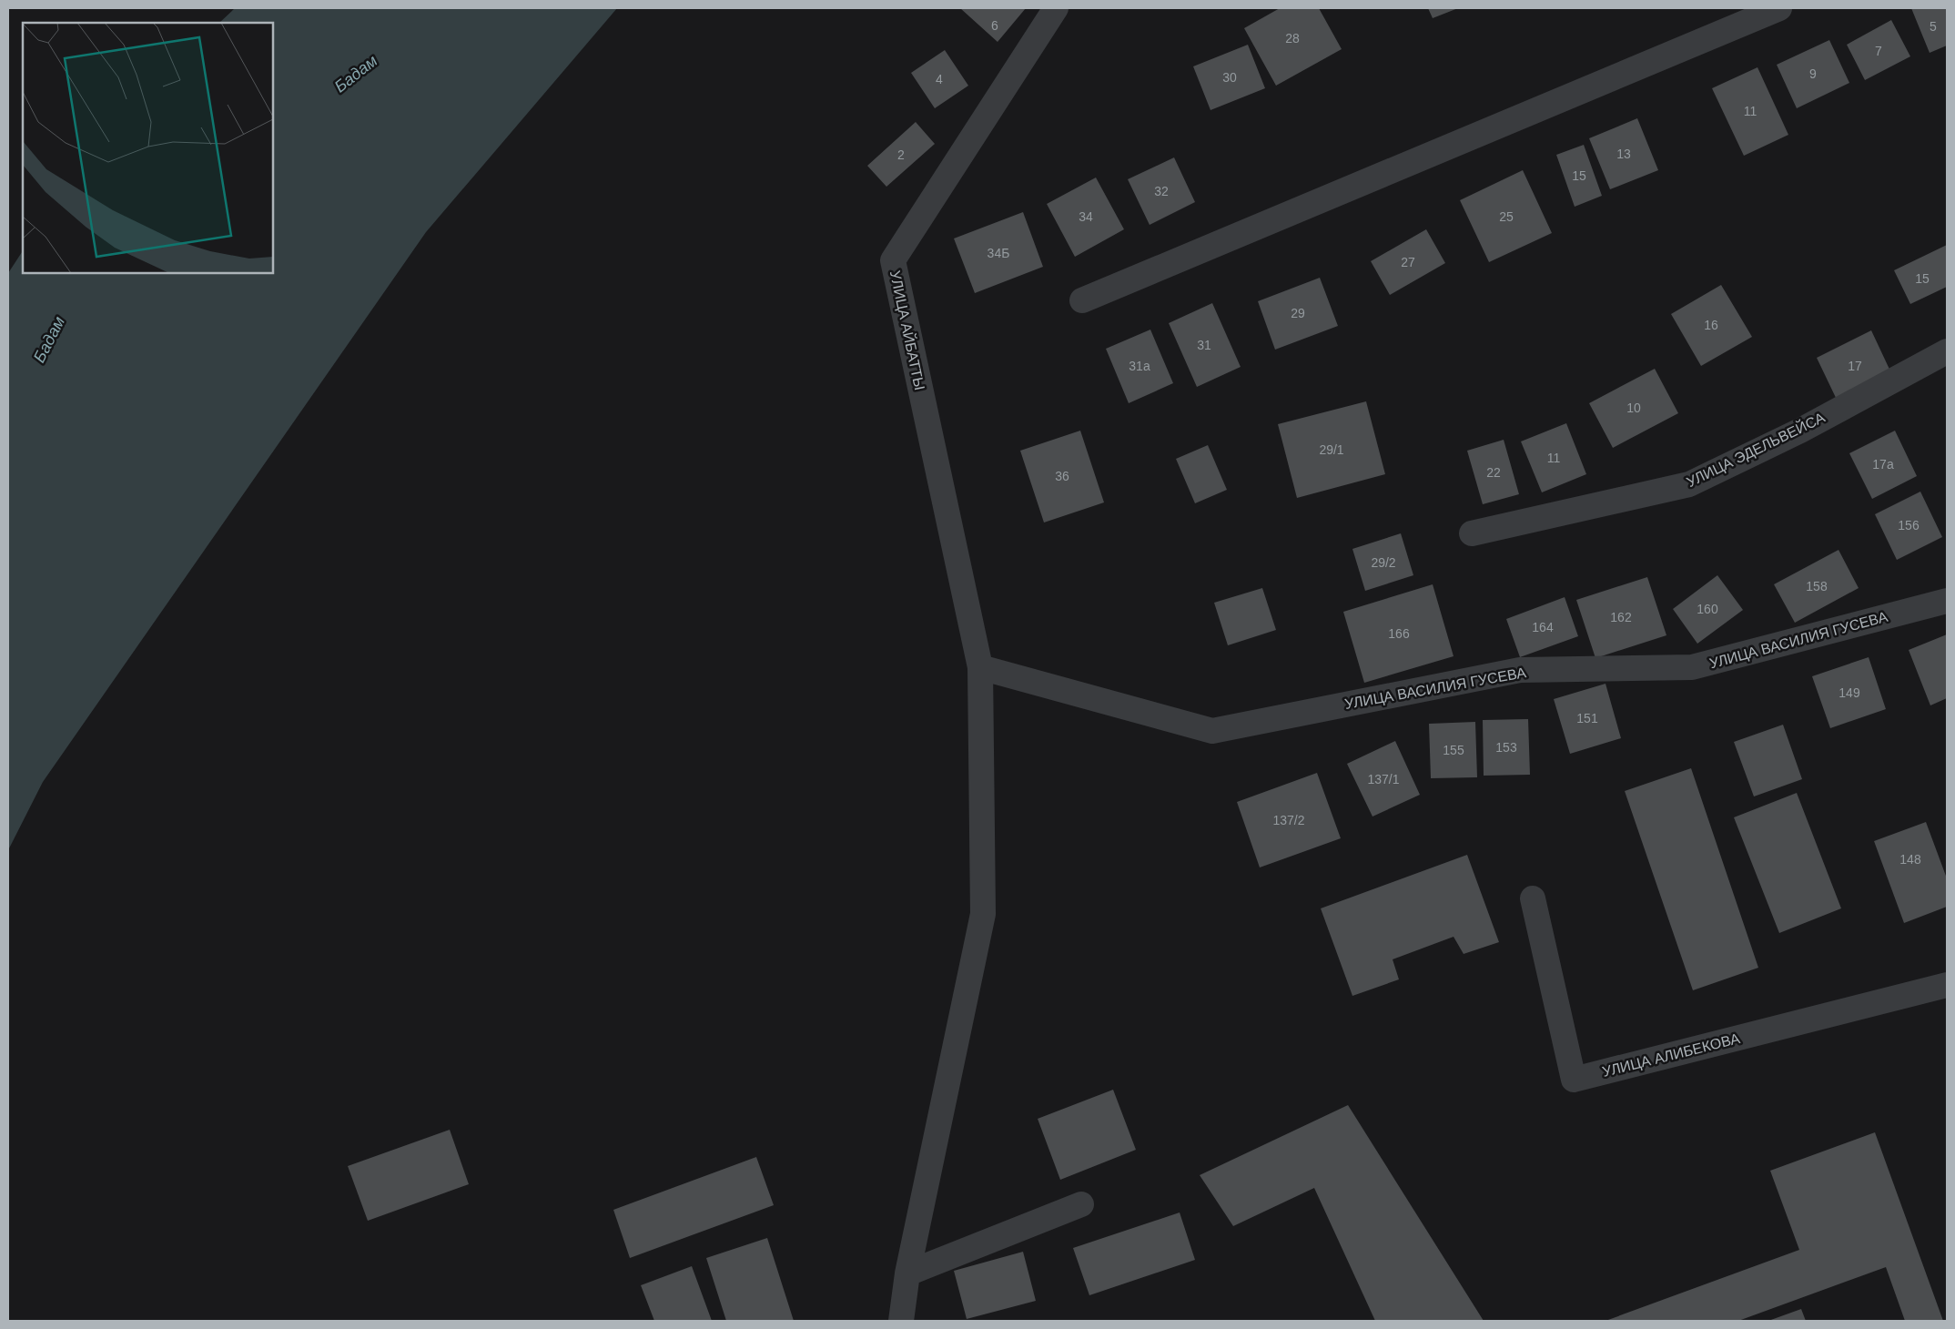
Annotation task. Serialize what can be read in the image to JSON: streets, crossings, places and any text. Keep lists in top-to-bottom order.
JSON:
{
  "streets": {
    "street": [
      "УЛИЦА АЙБАТТЫ",
      "УЛИЦА ЭДЕЛЬВЕЙСА",
      "УЛИЦА ВАСИЛИЯ ГУСЕВА",
      "УЛИЦА АЛИБЕКОВА"
    ]
  },
  "crossings": [
    ["УЛИЦА АЙБАТТЫ", "УЛИЦА ВАСИЛИЯ ГУСЕВА"]
  ],
  "water": ["Бадам"],
  "house_numbers": [
    "6",
    "5",
    "28",
    "7",
    "9",
    "30",
    "4",
    "11",
    "13",
    "2",
    "15",
    "32",
    "34",
    "25",
    "34Б",
    "27",
    "15",
    "29",
    "16",
    "31",
    "31а",
    "17",
    "10",
    "29/1",
    "11",
    "17а",
    "22",
    "36",
    "156",
    "29/2",
    "158",
    "160",
    "162",
    "164",
    "166",
    "149",
    "151",
    "153",
    "155",
    "137/1",
    "137/2",
    "148"
  ]
}
